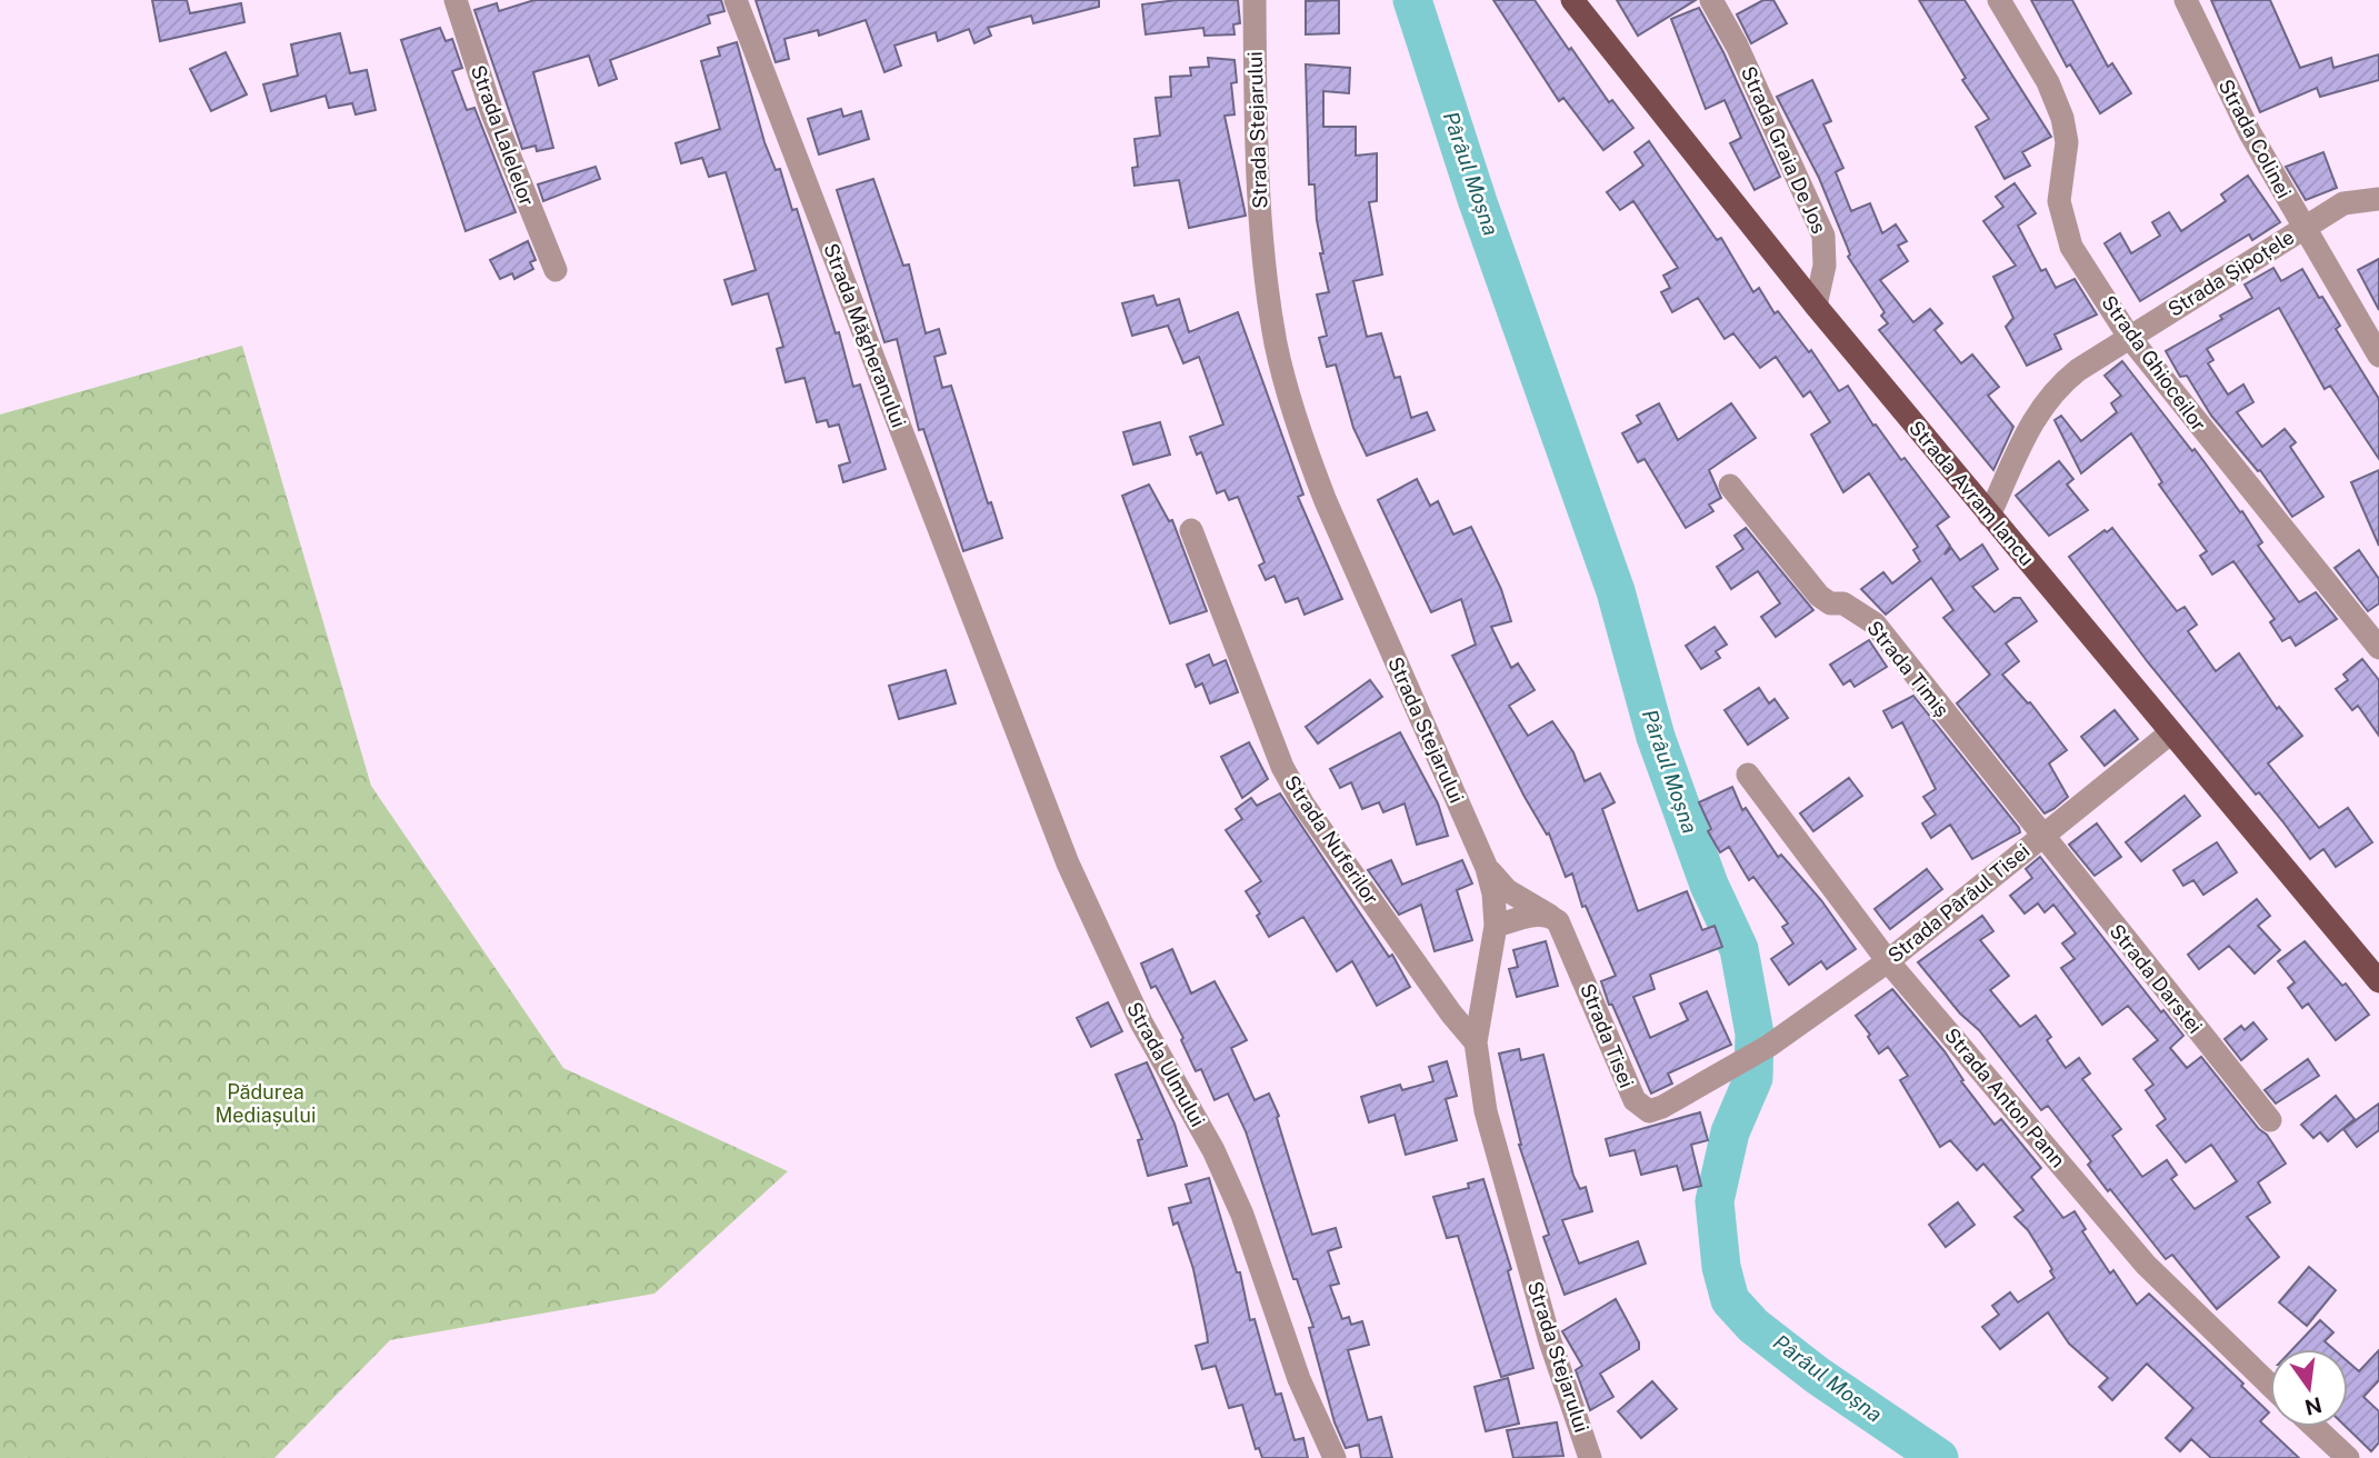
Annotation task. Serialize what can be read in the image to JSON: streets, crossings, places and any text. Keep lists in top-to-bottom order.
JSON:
{
  "streets": {
    "main road": ["Strada Avram Iancu"],
    "street": [
      "Strada Stejarului",
      "Strada Lalelelor",
      "Strada Colinei",
      "Strada Graia De Jos",
      "Strada Șipoțele",
      "Strada Măgheranului",
      "Strada Ghioceilor",
      "Strada Timiș",
      "Strada Nuferilor",
      "Strada Pârâul Tisei",
      "Strada Darstei",
      "Strada Tisei",
      "Strada Ulmului",
      "Strada Anton Pann"
    ]
  },
  "crossings": [
    ["Strada Stejarului", "Strada Nuferilor"],
    ["Strada Colinei", "Strada Șipoțele"],
    ["Strada Graia De Jos", "Strada Avram Iancu"],
    ["Strada Șipoțele", "Strada Ghioceilor"],
    ["Strada Șipoțele", "Strada Avram Iancu"],
    ["Strada Măgheranului", "Strada Ulmului"],
    ["Strada Avram Iancu", "Strada Pârâul Tisei"],
    ["Strada Timiș", "Strada Pârâul Tisei"],
    ["Strada Timiș", "Strada Darstei"],
    ["Strada Pârâul Tisei", "Strada Darstei"],
    ["Strada Pârâul Tisei", "Strada Tisei"],
    ["Strada Pârâul Tisei", "Strada Anton Pann"]
  ],
  "water": ["Pârâul Moșna"],
  "parks": ["Pădurea Mediașului"],
  "north": "bottom"
}
